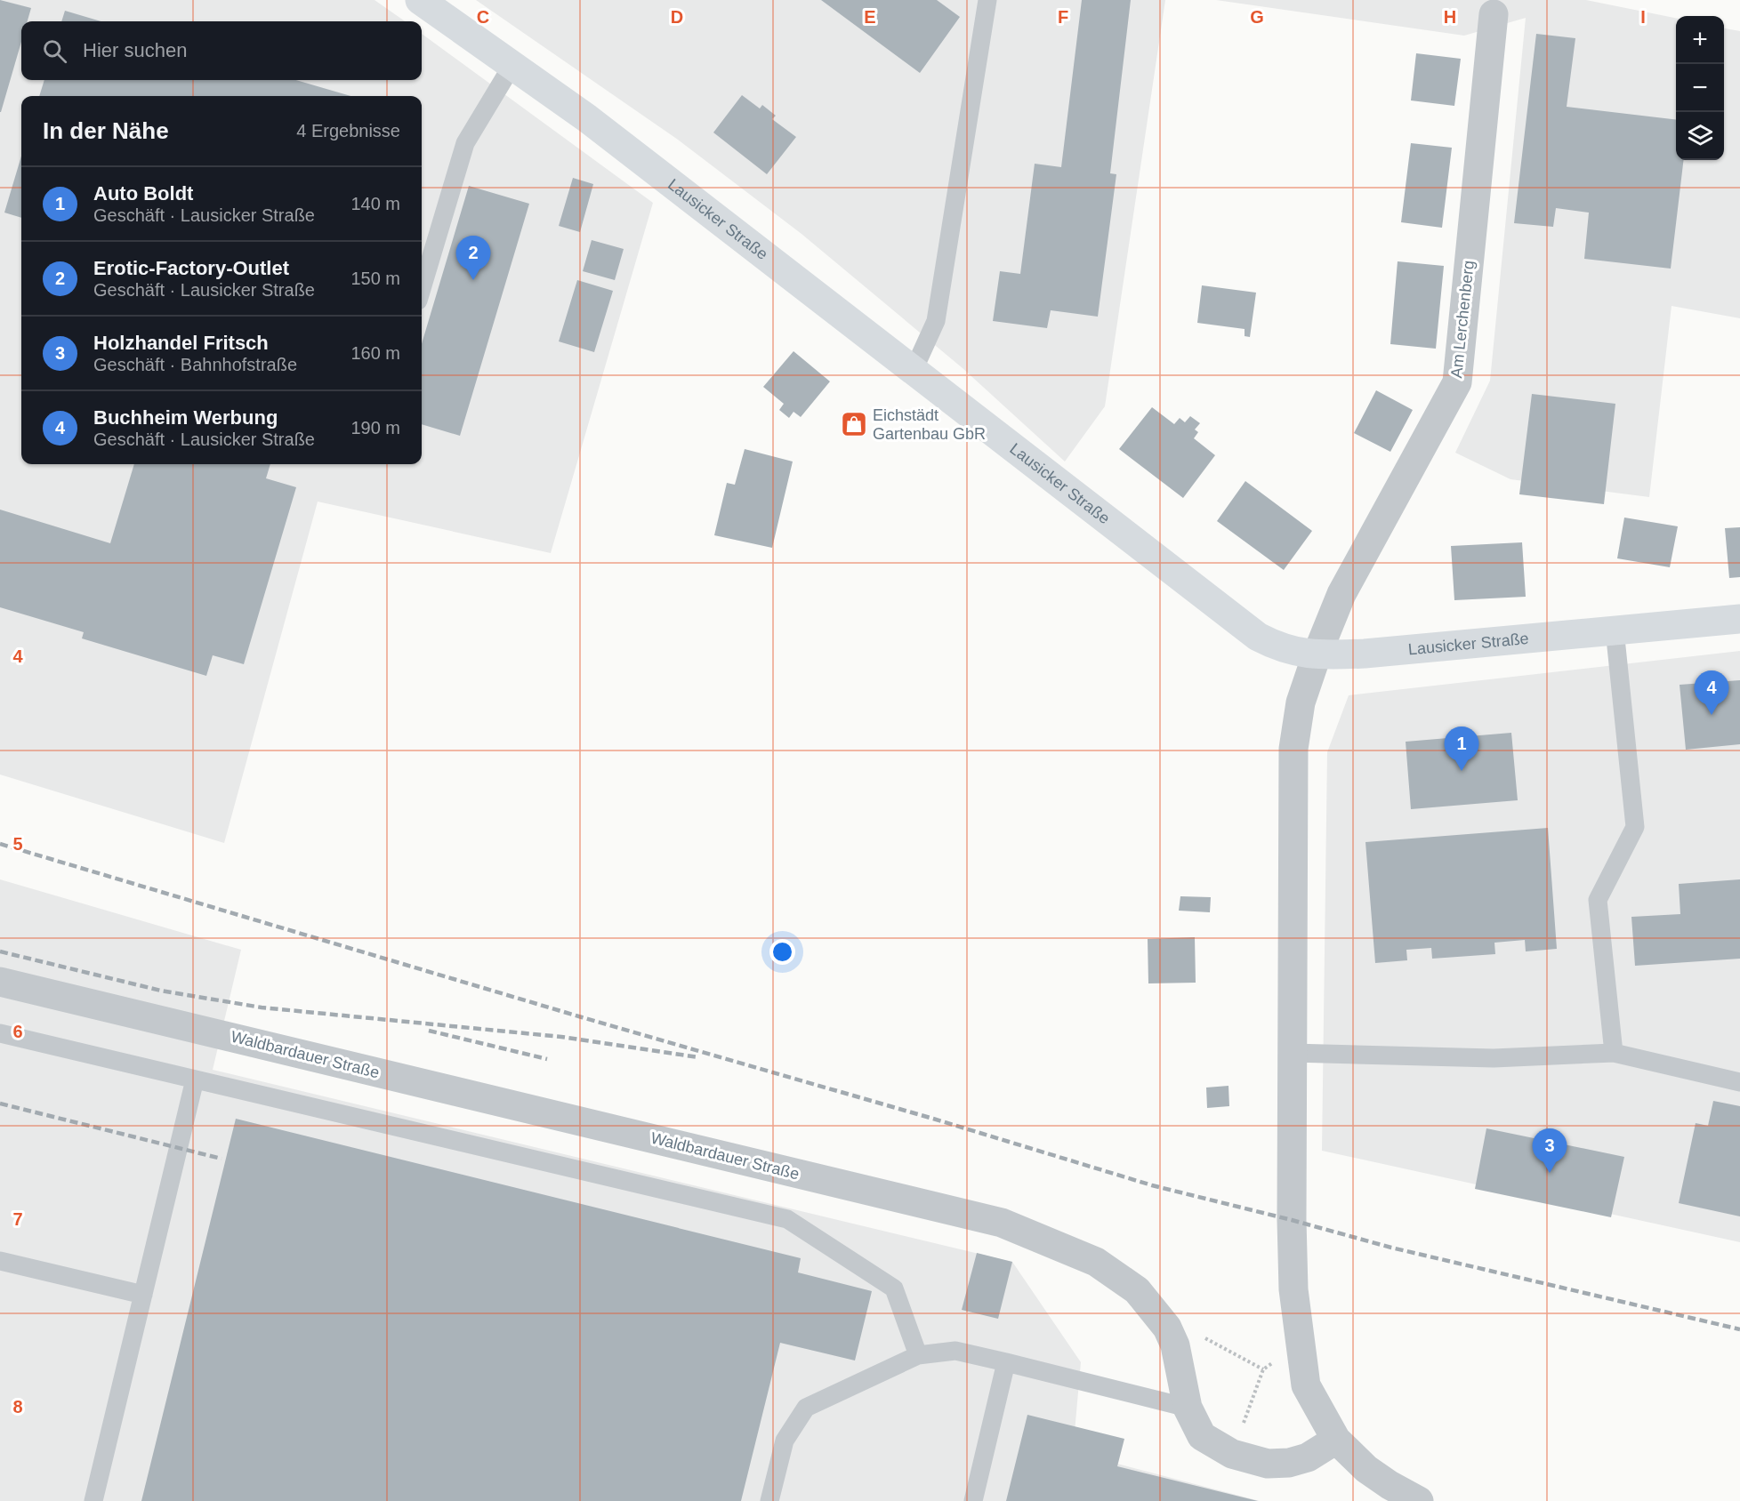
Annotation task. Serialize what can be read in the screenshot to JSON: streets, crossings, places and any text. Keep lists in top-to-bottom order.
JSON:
{
  "streets": {
    "main road": ["Lausicker Straße"],
    "street": ["Am Lerchenberg", "Waldbardauer Straße"]
  },
  "crossings": [
    ["Lausicker Straße", "Am Lerchenberg"],
    ["Am Lerchenberg", "Waldbardauer Straße"]
  ],
  "places": {
    "shop": ["Eichstädt Gartenbau GbR"]
  },
  "page": {
    "map_buttons": ["+", "−"],
    "search": "Hier suchen",
    "heading": ["In der Nähe", "4 Ergebnisse"],
    "list": [
      {
        "mark": "1",
        "name": "Auto Boldt",
        "note": "Geschäft · Lausicker Straße",
        "value": "140 m"
      },
      {
        "mark": "2",
        "name": "Erotic-Factory-Outlet",
        "note": "Geschäft · Lausicker Straße",
        "value": "150 m"
      },
      {
        "mark": "3",
        "name": "Holzhandel Fritsch",
        "note": "Geschäft · Bahnhofstraße",
        "value": "160 m"
      },
      {
        "mark": "4",
        "name": "Buchheim Werbung",
        "note": "Geschäft · Lausicker Straße",
        "value": "190 m"
      }
    ],
    "pins": [
      "2",
      "4",
      "1",
      "3"
    ]
  },
  "grid": {
    "columns": [
      "C",
      "D",
      "E",
      "F",
      "G",
      "H",
      "I"
    ],
    "rows": [
      "4",
      "5",
      "6",
      "7",
      "8"
    ]
  }
}
